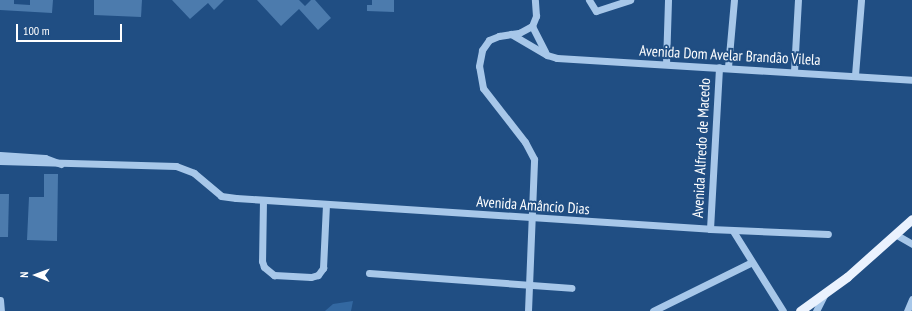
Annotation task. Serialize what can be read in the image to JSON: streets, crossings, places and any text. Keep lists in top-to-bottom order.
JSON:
{
  "streets": {
    "street": ["Avenida Dom Avelar Brandão Vilela", "Avenida Alfredo de Macedo", "Avenida Amâncio Dias"]
  },
  "crossings": [
    ["Avenida Dom Avelar Brandão Vilela", "Avenida Alfredo de Macedo"],
    ["Avenida Alfredo de Macedo", "Avenida Amâncio Dias"]
  ],
  "scale_bar": "100 m",
  "north": "left"
}
